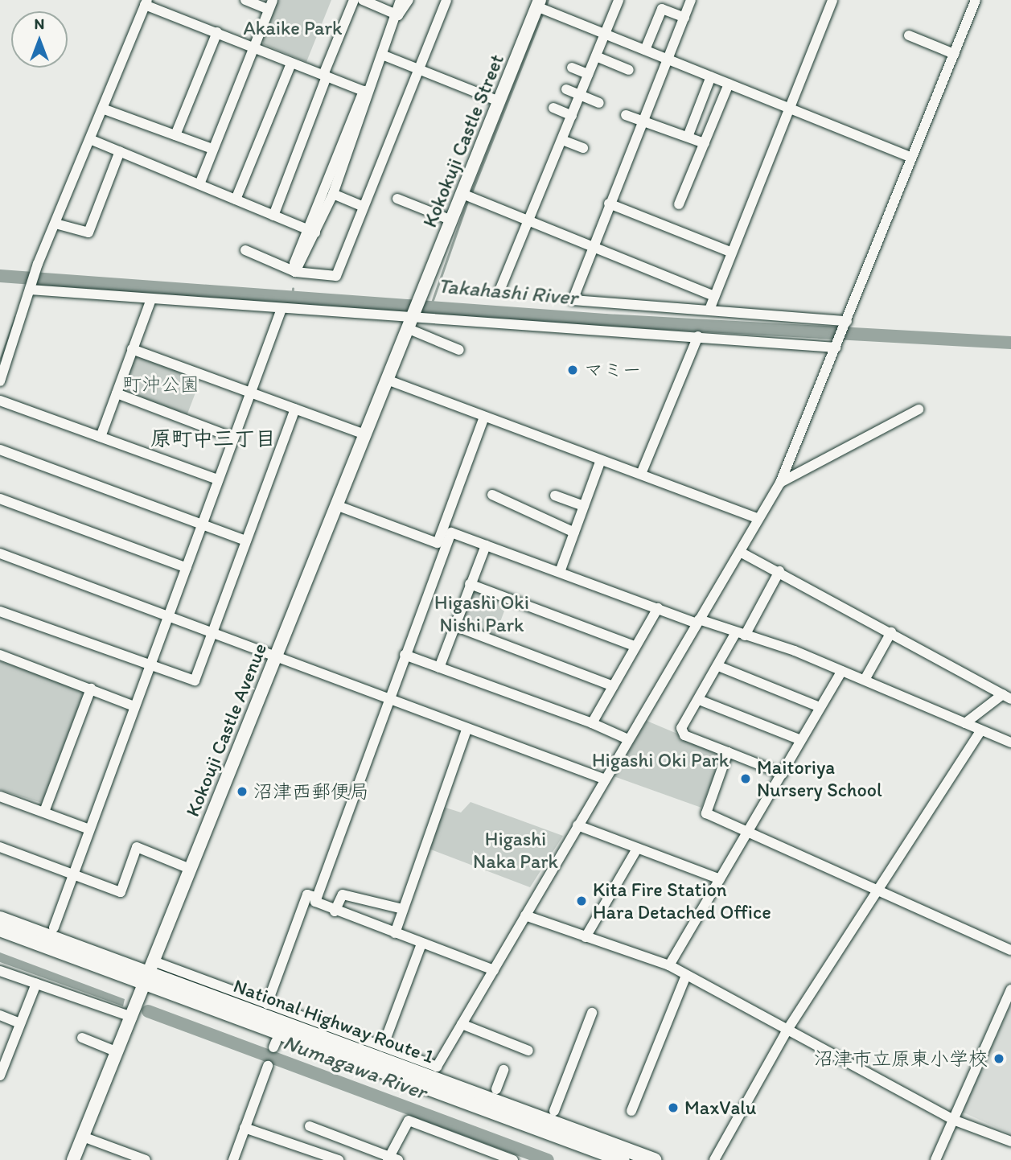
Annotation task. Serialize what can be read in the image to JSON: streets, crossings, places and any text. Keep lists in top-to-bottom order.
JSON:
{
  "streets": {
    "highway": ["National Highway Route 1"],
    "main road": ["Kokokuji Castle Street", "Kokouji Castle Avenue"]
  },
  "crossings": [
    ["Kokokuji Castle Street", "Kokouji Castle Avenue"],
    ["Kokouji Castle Avenue", "National Highway Route 1"]
  ],
  "districts": ["原町中三丁目"],
  "water": ["Takahashi River", "Numagawa River"],
  "parks": [
    "Akaike Park",
    "町沖公園",
    "Higashi Oki Nishi Park",
    "Higashi Oki Park",
    "Higashi Naka Park"
  ],
  "places": [
    "マミー",
    "Maitoriya Nursery School",
    "沼津西郵便局",
    "Kita Fire Station Hara Detached Office",
    "沼津市立原東小学校",
    "MaxValu"
  ],
  "north": "top"
}
